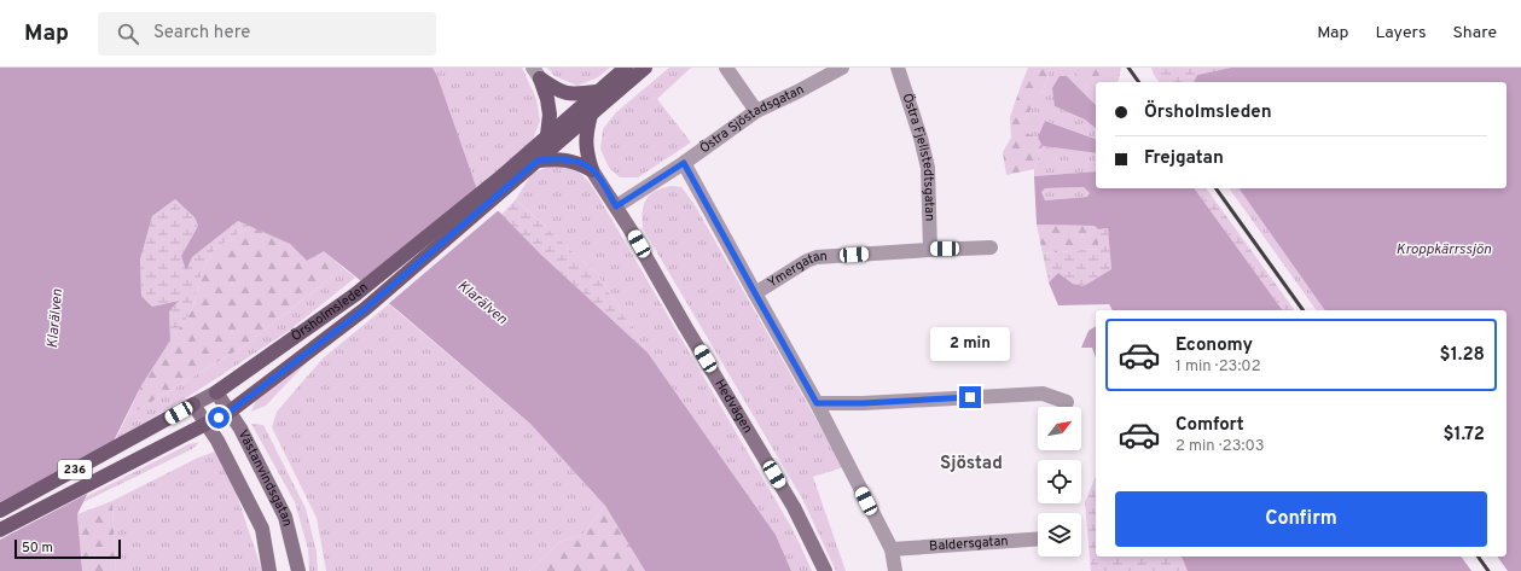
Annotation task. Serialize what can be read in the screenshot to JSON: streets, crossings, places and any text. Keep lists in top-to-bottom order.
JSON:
{
  "streets": {
    "main road": ["Örsholmsleden", "236"],
    "street": [
      "Östra Sjöstadsgatan",
      "Östra Fjellstedtsgatan",
      "Ymergatan",
      "Hedvägen",
      "Västanvindsgatan",
      "Baldersgatan"
    ]
  },
  "crossings": [
    ["Östra Sjöstadsgatan", "Hedvägen"],
    ["Östra Fjellstedtsgatan", "Ymergatan"],
    ["Örsholmsleden", "Västanvindsgatan"]
  ],
  "districts": ["Sjöstad"],
  "water": ["Kroppkärrssjön", "Klarälven"],
  "scale_bar": "50 m",
  "north": "top right",
  "page": {
    "header": "Map",
    "search": "Search here",
    "nav": ["Map", "Layers", "Share"],
    "banner": ["Örsholmsleden", "Frejgatan"],
    "list": [
      {
        "name": "Economy",
        "note": "1 min · 23:02",
        "value": "$1.28"
      },
      {
        "name": "Comfort",
        "note": "2 min · 23:03",
        "value": "$1.72"
      }
    ],
    "bubble": "2 min",
    "buttons": "Confirm",
    "scale": "50 m"
  }
}
